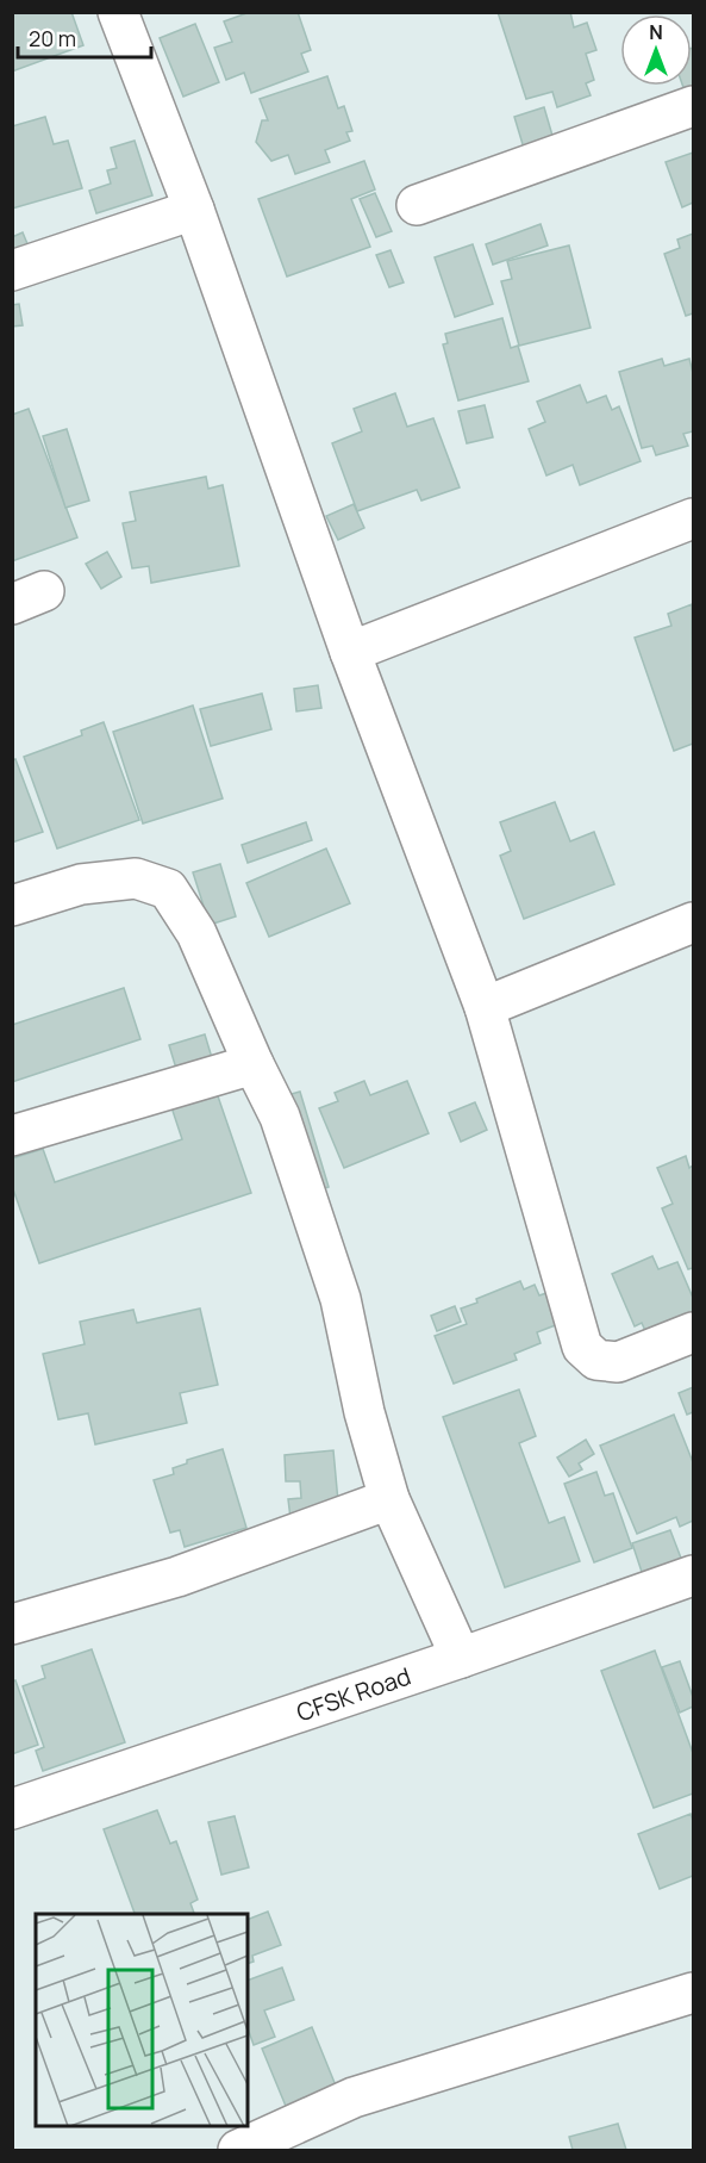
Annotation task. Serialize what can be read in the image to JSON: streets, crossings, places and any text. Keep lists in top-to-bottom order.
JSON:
{
  "streets": {
    "street": ["CFSK Road"]
  },
  "scale_bar": "20 m",
  "north": "top"
}
